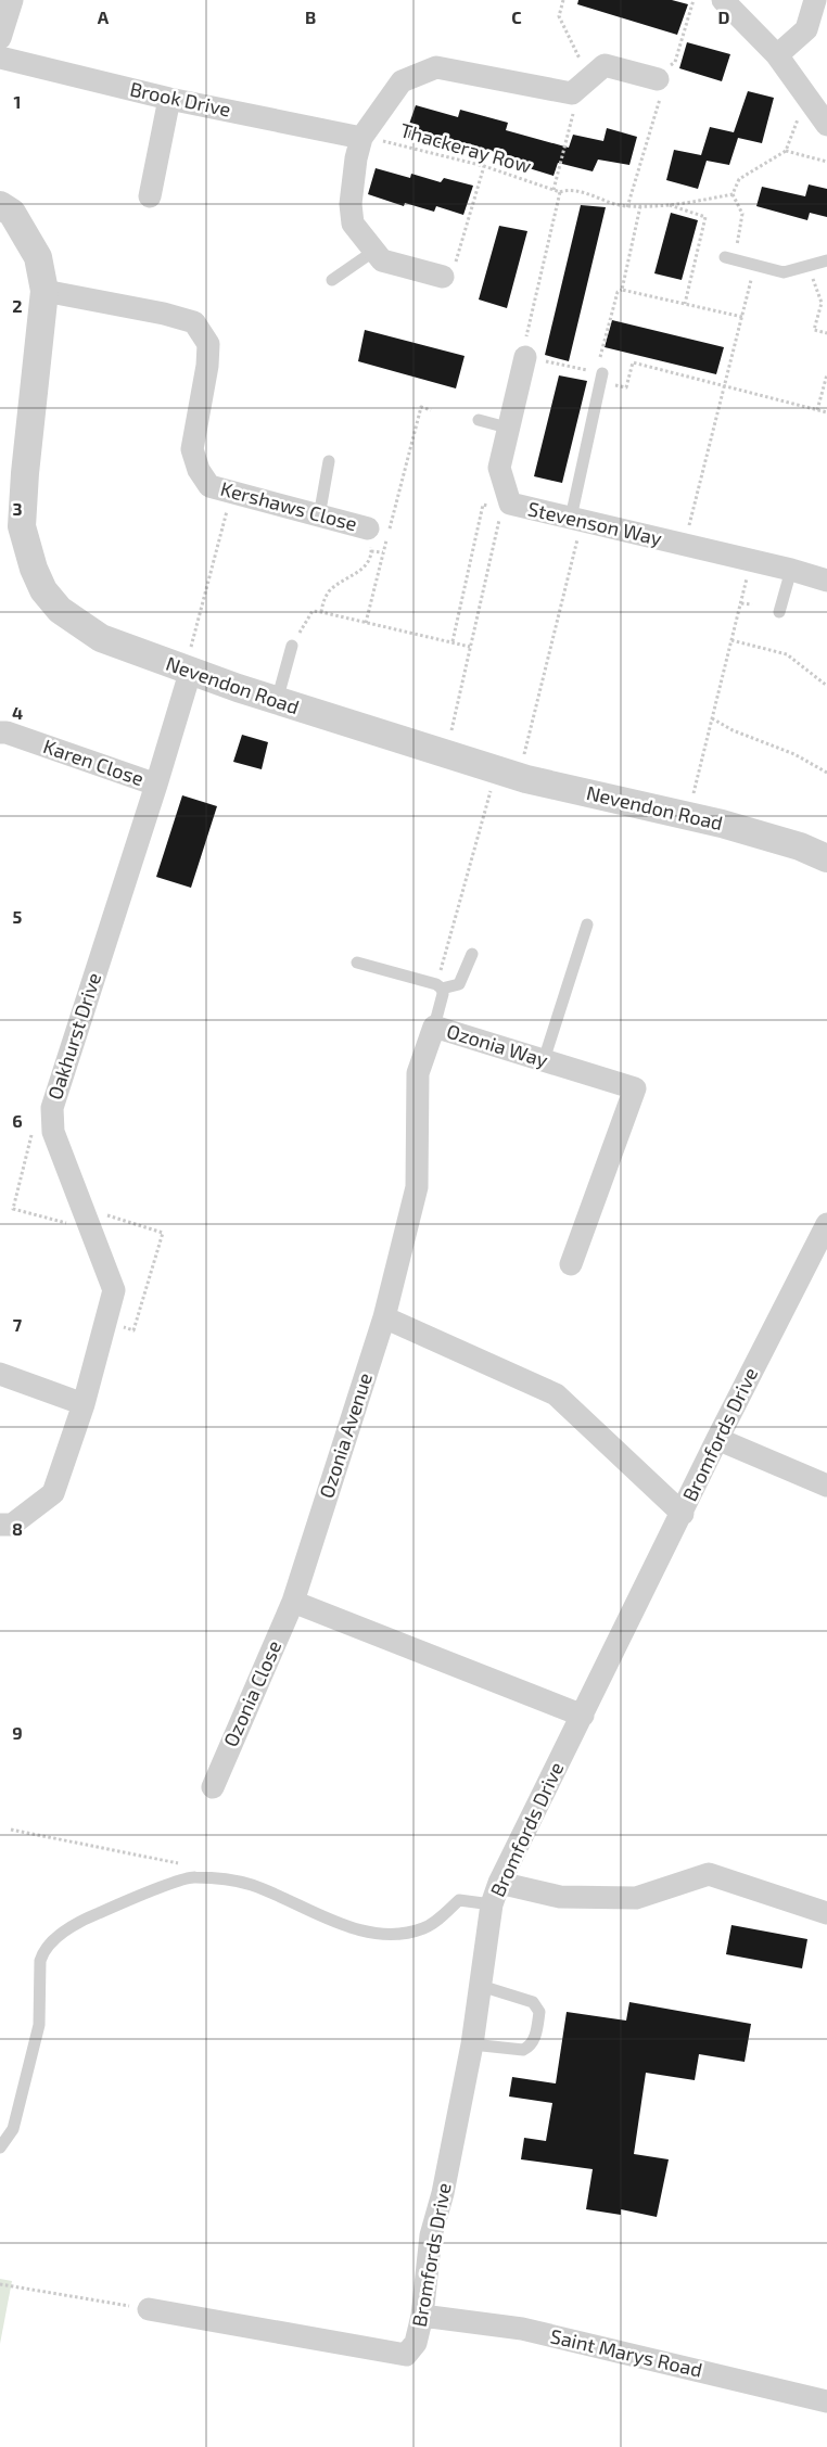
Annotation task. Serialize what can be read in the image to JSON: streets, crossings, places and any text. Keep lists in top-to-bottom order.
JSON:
{
  "streets": {
    "street": [
      "Brook Drive",
      "Kershaws Close",
      "Stevenson Way",
      "Nevendon Road",
      "Karen Close",
      "Oakhurst Drive",
      "Ozonia Way",
      "Bromfords Drive",
      "Ozonia Avenue",
      "Ozonia Close",
      "Saint Marys Road"
    ],
    "path": ["Thackeray Row"]
  },
  "crossings": [
    ["Brook Drive", "Thackeray Row"],
    ["Kershaws Close", "Nevendon Road"],
    ["Nevendon Road", "Oakhurst Drive"],
    ["Karen Close", "Oakhurst Drive"],
    ["Ozonia Way", "Ozonia Avenue"],
    ["Bromfords Drive", "Saint Marys Road"],
    ["Ozonia Avenue", "Ozonia Close"]
  ],
  "grid": {
    "columns": [
      "A",
      "B",
      "C",
      "D"
    ],
    "rows": [
      "1",
      "2",
      "3",
      "4",
      "5",
      "6",
      "7",
      "8",
      "9"
    ]
  }
}
